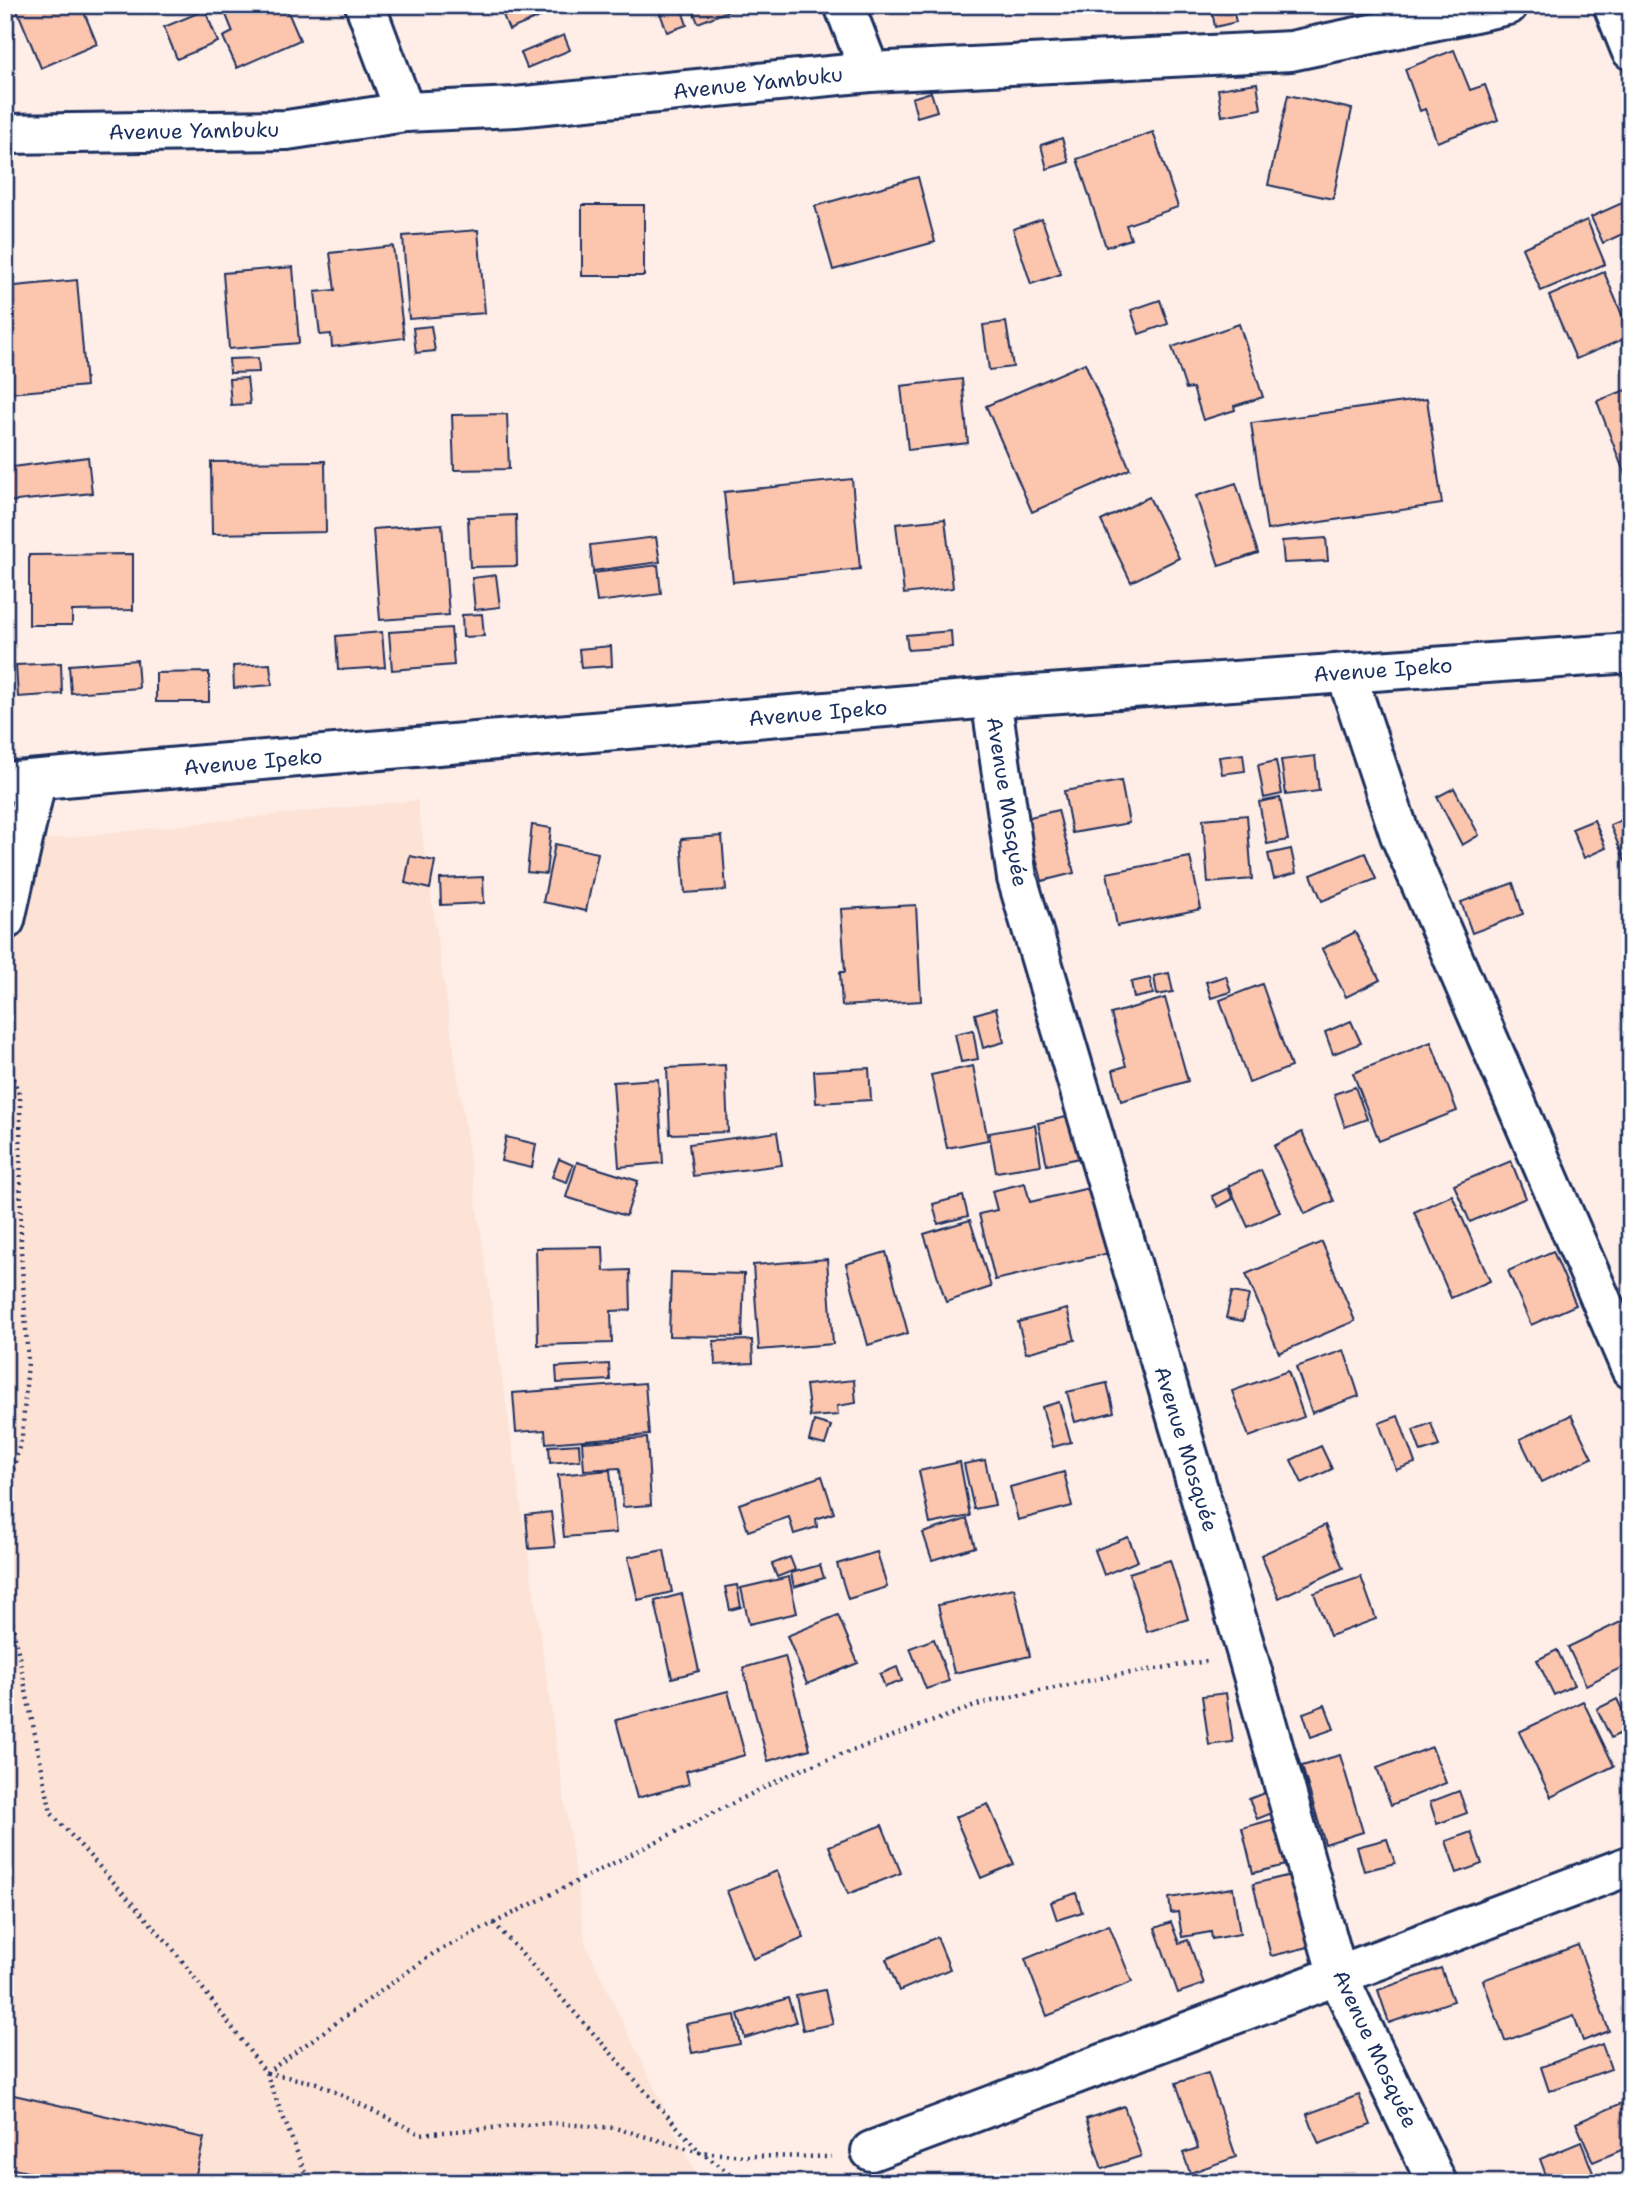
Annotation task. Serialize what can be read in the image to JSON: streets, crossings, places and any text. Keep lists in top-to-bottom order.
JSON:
{
  "streets": {
    "street": ["Avenue Yambuku", "Avenue Ipeko", "Avenue Mosquée"]
  },
  "crossings": [
    ["Avenue Ipeko", "Avenue Mosquée"]
  ]
}
